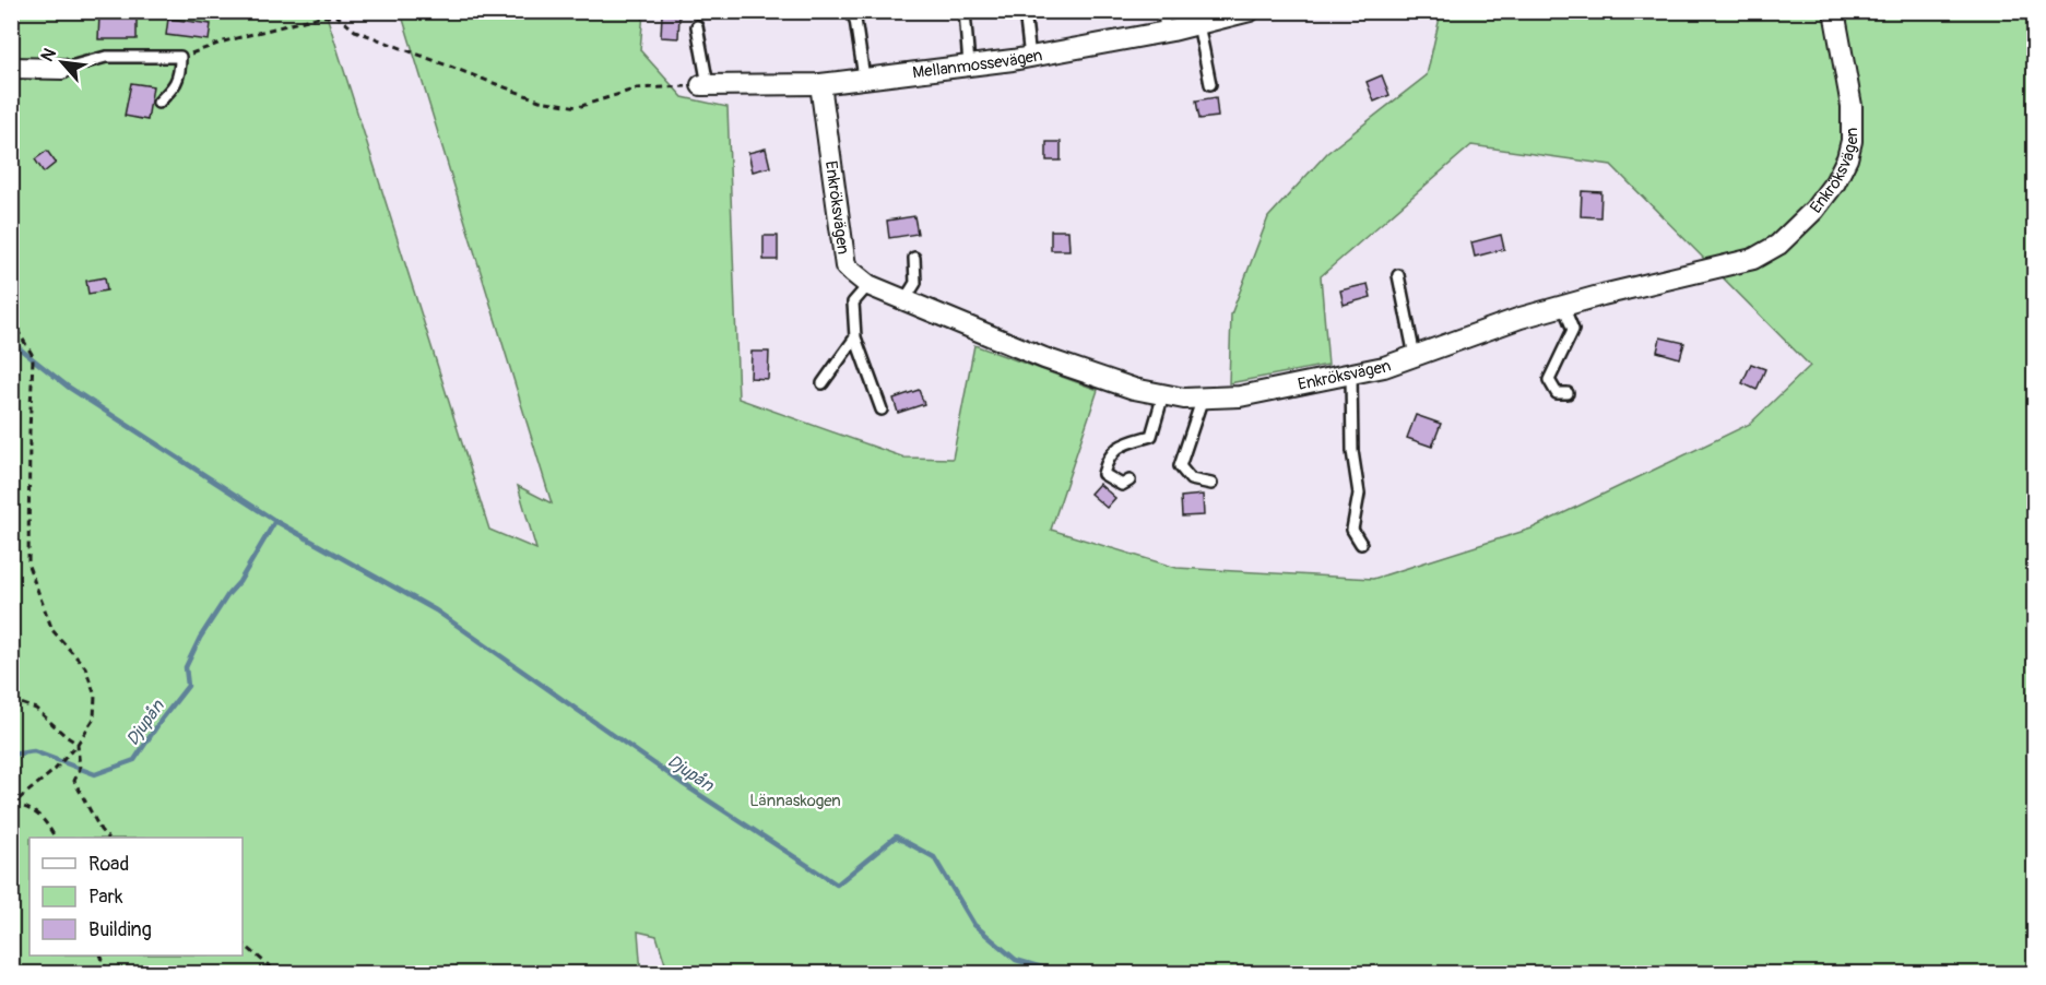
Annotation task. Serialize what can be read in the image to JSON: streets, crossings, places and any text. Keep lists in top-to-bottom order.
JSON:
{
  "streets": {
    "street": ["Mellanmossevägen", "Enkröksvägen"]
  },
  "crossings": [
    ["Mellanmossevägen", "Enkröksvägen"]
  ],
  "water": ["Djupån"],
  "parks": ["Lännaskogen"],
  "legend": ["Road", "Park", "Building"],
  "north": "top left"
}
